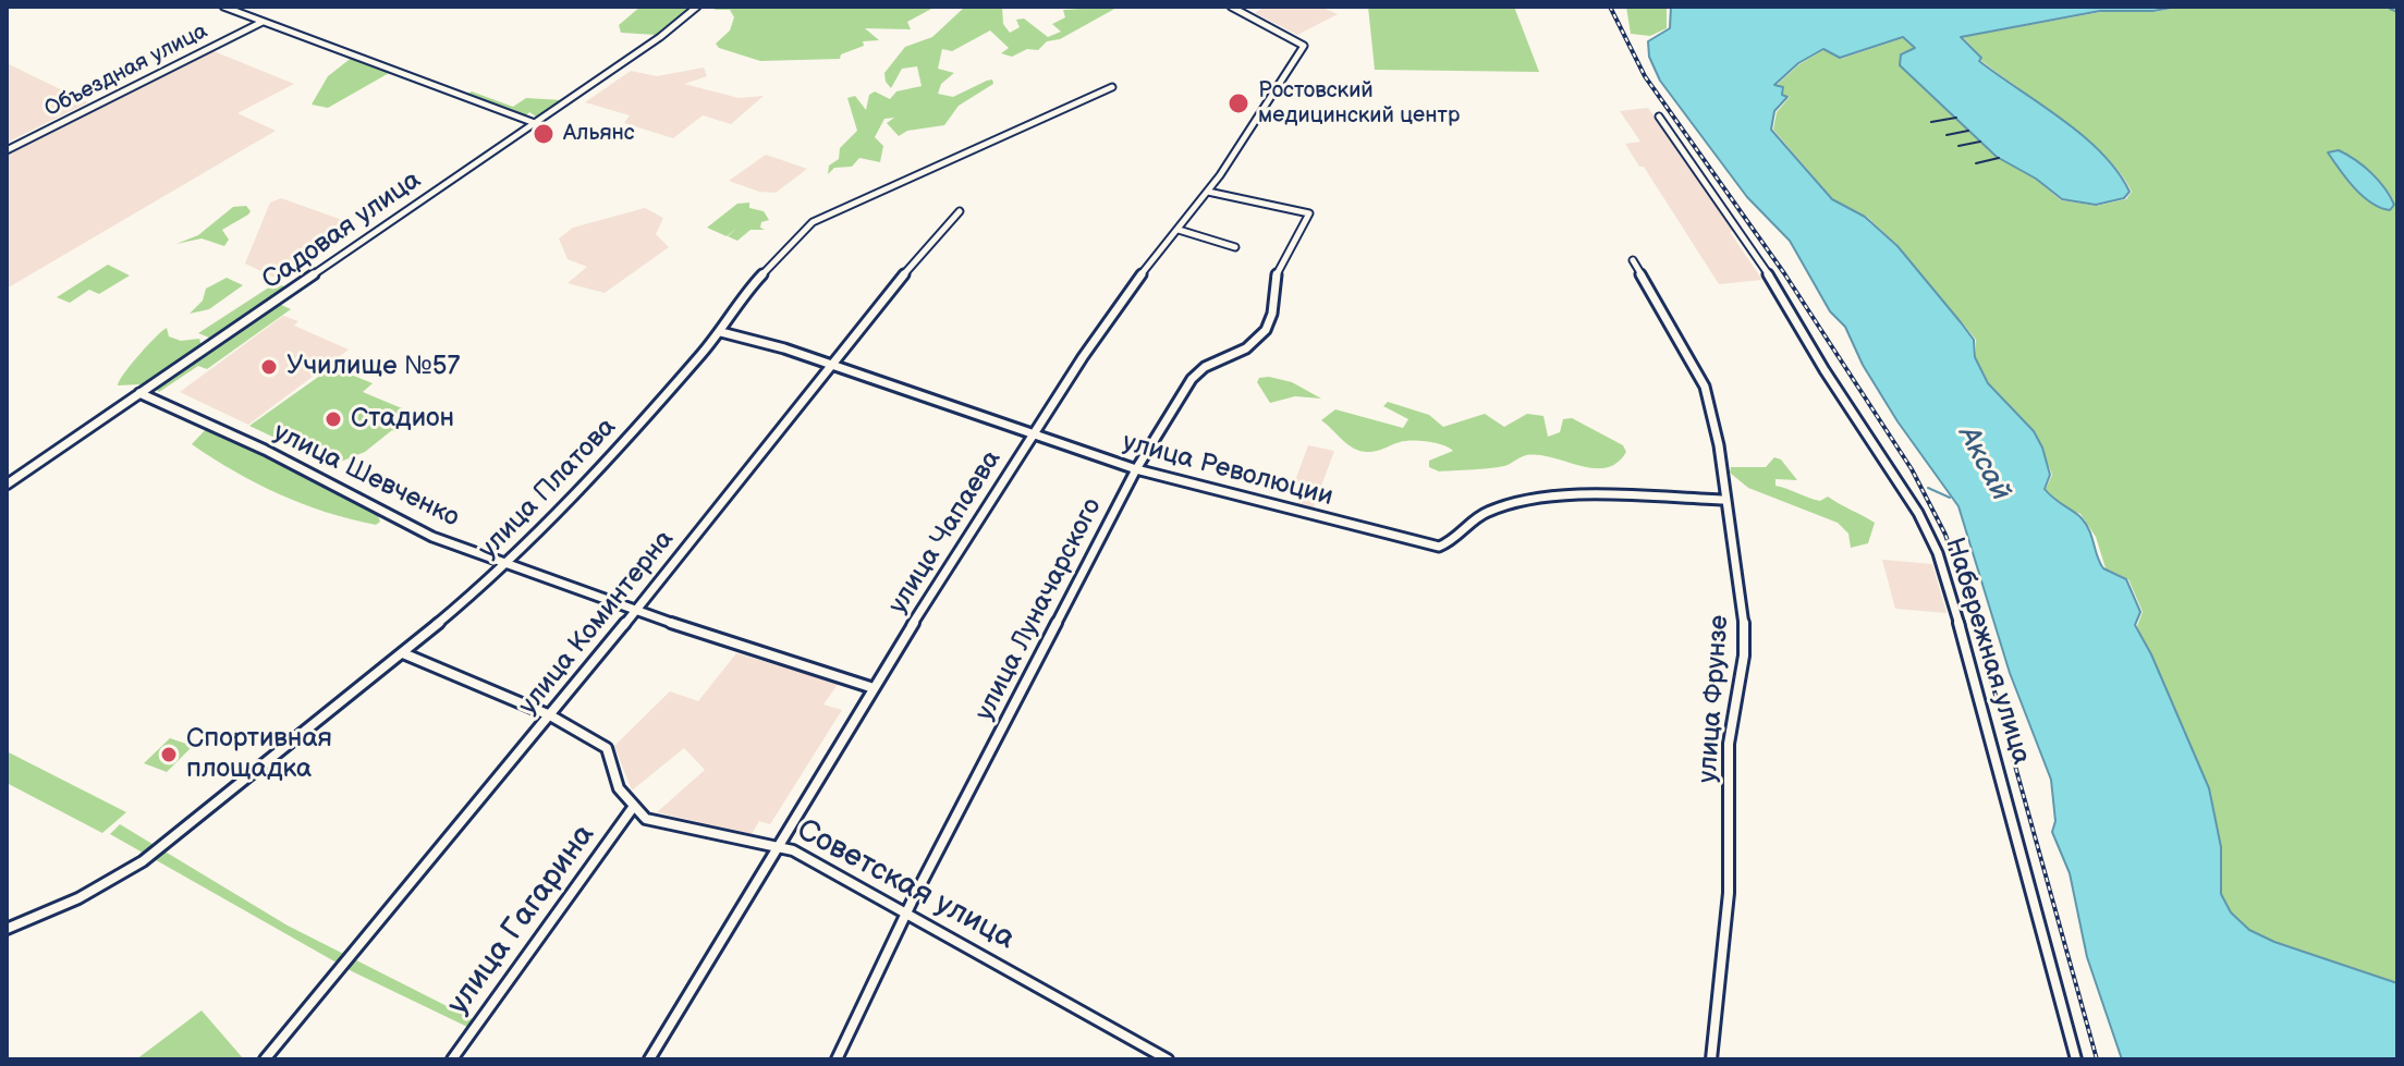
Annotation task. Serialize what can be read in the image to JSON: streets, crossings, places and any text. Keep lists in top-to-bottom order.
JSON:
{
  "streets": {
    "street": [
      "Объездная улица",
      "Садовая улица",
      "улица Революции",
      "улица Шевченко",
      "улица Платова",
      "улица Чапаева",
      "улица Луначарского",
      "улица Коминтерна",
      "Набережная улица",
      "улица Фрунзе",
      "Советская улица",
      "улица Гагарина"
    ]
  },
  "crossings": [
    ["Садовая улица", "улица Шевченко"],
    ["улица Революции", "улица Платова"],
    ["улица Революции", "улица Чапаева"],
    ["улица Революции", "улица Луначарского"],
    ["улица Революции", "улица Коминтерна"],
    ["улица Революции", "улица Фрунзе"],
    ["улица Шевченко", "улица Платова"],
    ["улица Шевченко", "улица Чапаева"],
    ["улица Шевченко", "улица Коминтерна"],
    ["улица Чапаева", "улица Луначарского"],
    ["улица Чапаева", "Советская улица"],
    ["улица Луначарского", "Советская улица"],
    ["Советская улица", "улица Гагарина"]
  ],
  "water": ["Аксай"],
  "places": [
    "Ростовский медицинский центр",
    "Альянс",
    "Училище №57",
    "Стадион",
    "Спортивная площадка"
  ]
}
